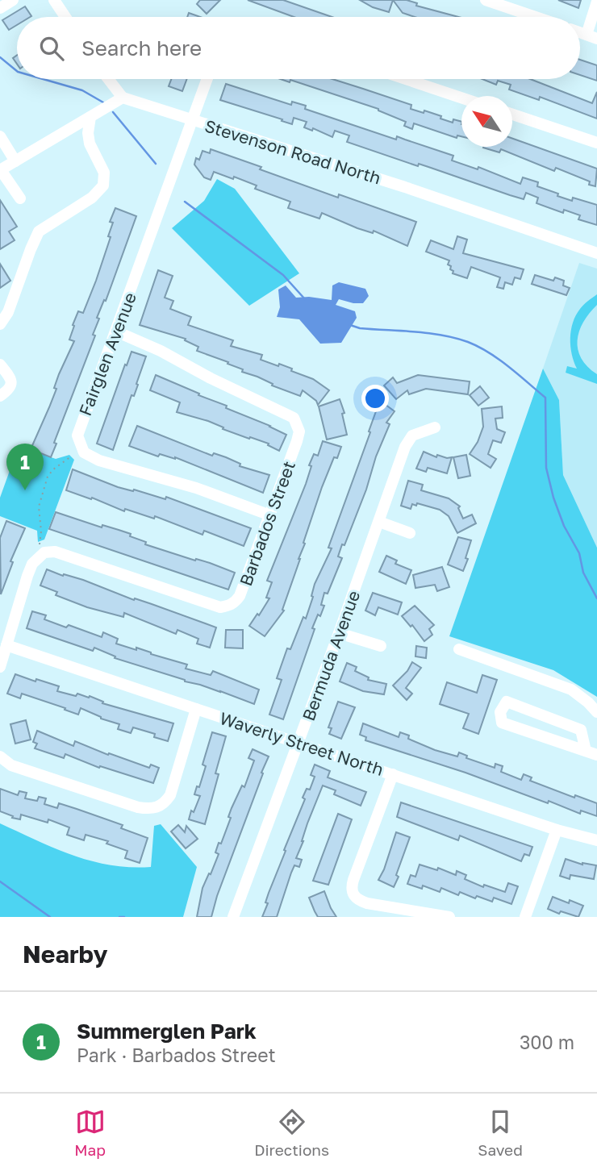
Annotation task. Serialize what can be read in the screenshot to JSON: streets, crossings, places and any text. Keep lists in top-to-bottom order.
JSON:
{
  "streets": {
    "street": [
      "Stevenson Road North",
      "Fairglen Avenue",
      "Barbados Street",
      "Bermuda Avenue",
      "Waverly Street North"
    ]
  },
  "crossings": [
    ["Stevenson Road North", "Fairglen Avenue"],
    ["Fairglen Avenue", "Barbados Street"],
    ["Bermuda Avenue", "Waverly Street North"]
  ],
  "north": "top left",
  "page": {
    "search": "Search here",
    "pins": "1",
    "heading": "Nearby",
    "list": [
      {
        "mark": "1",
        "name": "Summerglen Park",
        "note": "Park · Barbados Street",
        "value": "300 m"
      }
    ],
    "nav": ["Map", "Directions", "Saved"]
  }
}
